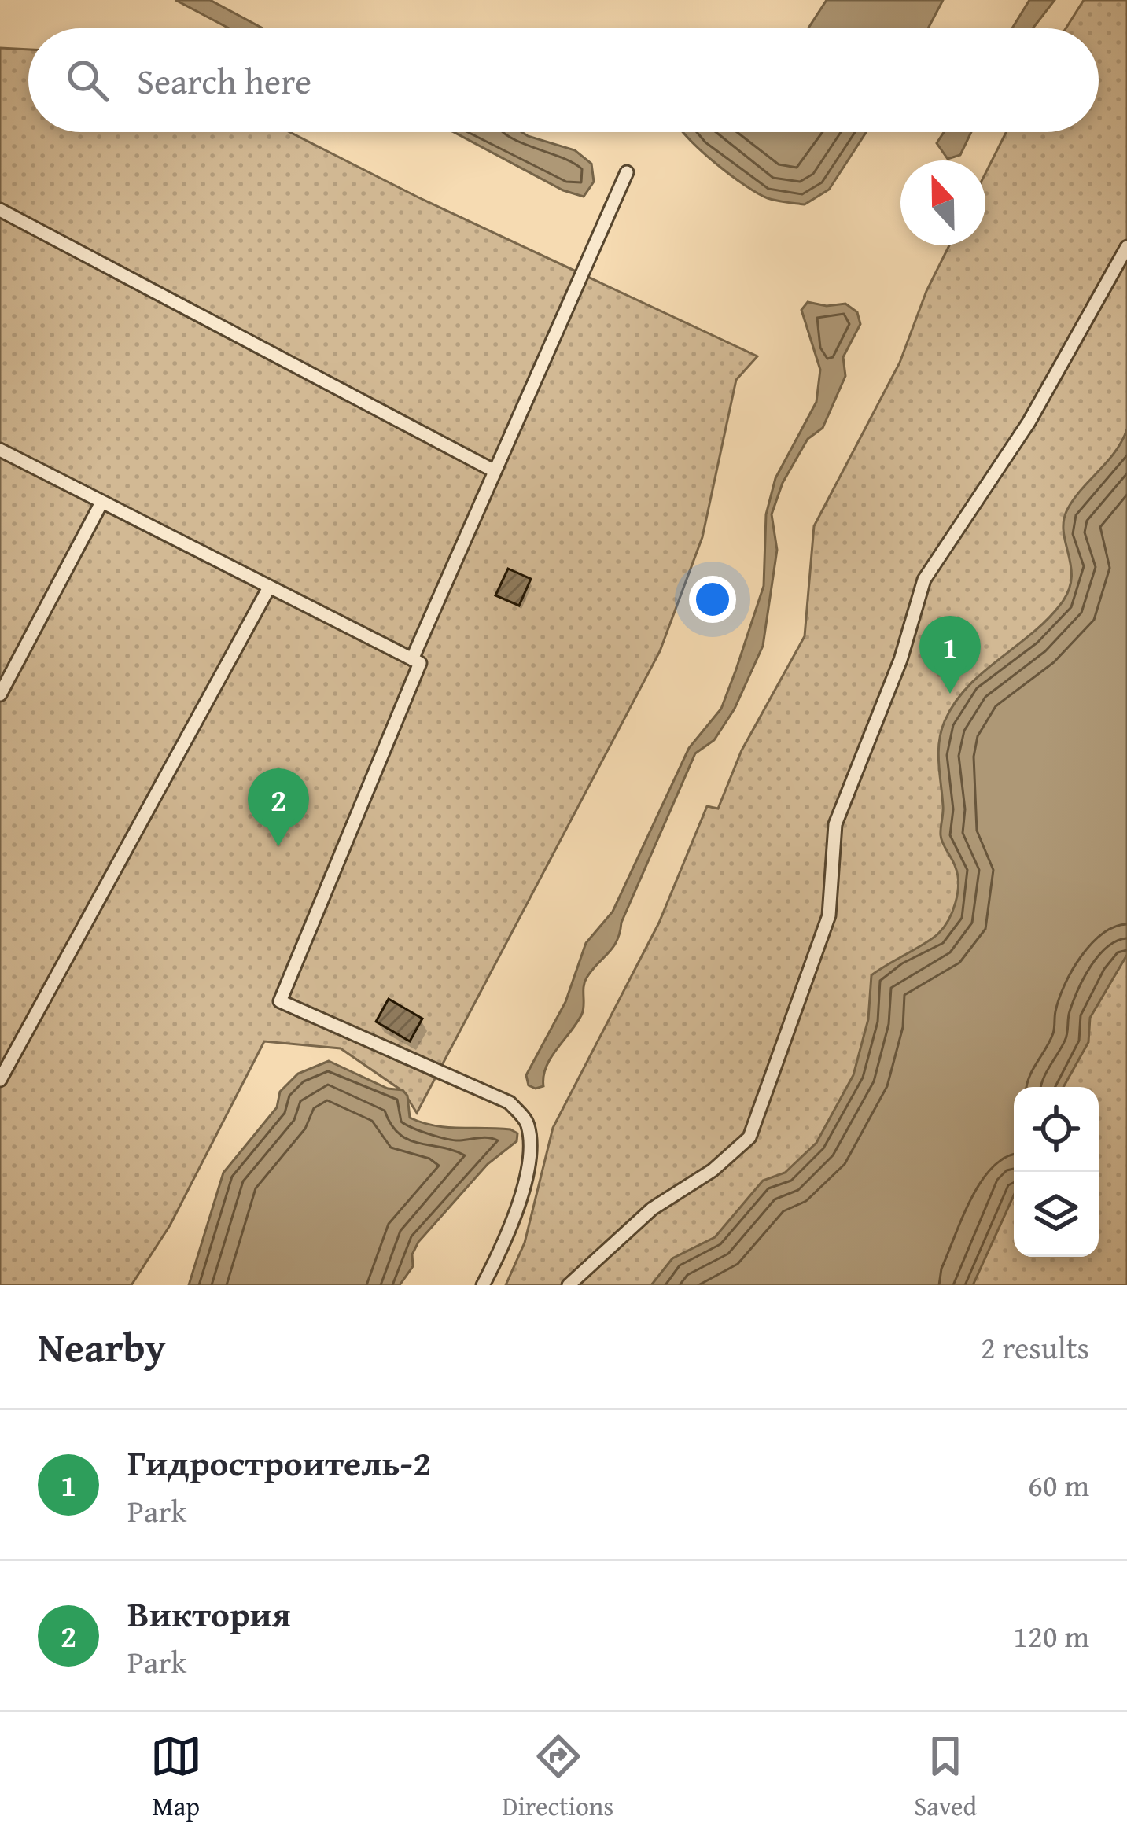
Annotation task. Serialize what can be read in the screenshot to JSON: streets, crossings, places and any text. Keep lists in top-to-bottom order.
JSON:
{
  "north": "top",
  "page": {
    "search": "Search here",
    "pins": ["1", "2"],
    "heading": ["Nearby", "2 results"],
    "list": [
      {
        "mark": "1",
        "name": "Гидростроитель-2",
        "note": "Park",
        "value": "60 m"
      },
      {
        "mark": "2",
        "name": "Виктория",
        "note": "Park",
        "value": "120 m"
      }
    ],
    "nav": ["Map", "Directions", "Saved"]
  }
}
